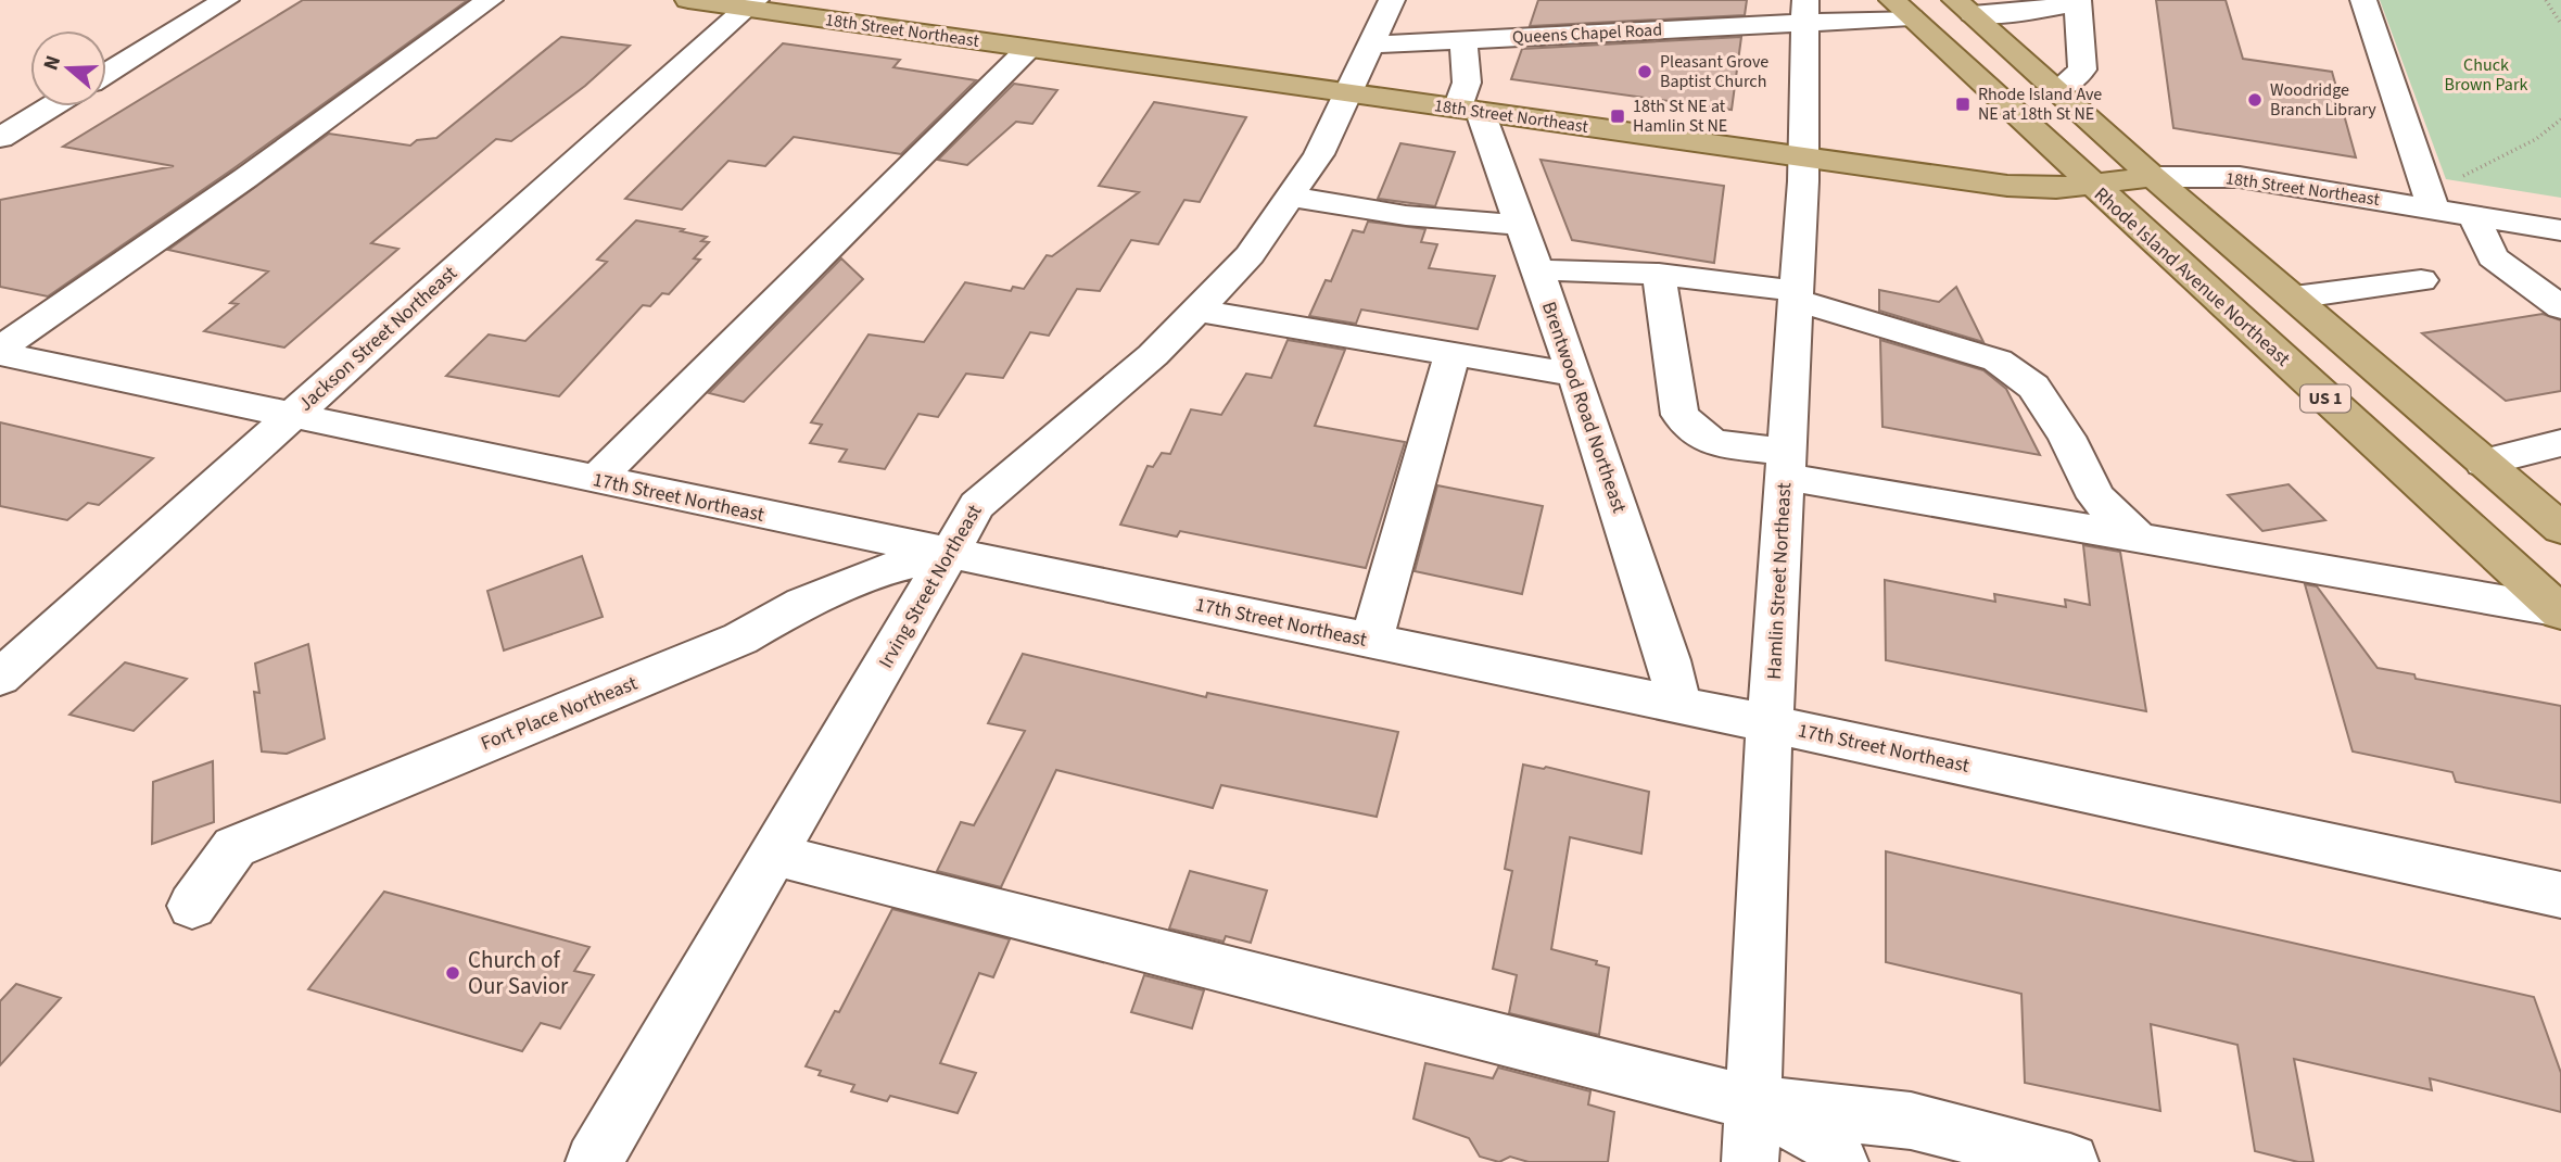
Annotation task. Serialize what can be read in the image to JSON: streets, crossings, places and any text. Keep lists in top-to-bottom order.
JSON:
{
  "streets": {
    "main road": ["18th Street Northeast", "Rhode Island Avenue Northeast", "US 1"],
    "street": [
      "Queens Chapel Road",
      "Jackson Street Northeast",
      "Brentwood Road Northeast",
      "17th Street Northeast",
      "Hamlin Street Northeast",
      "Irving Street Northeast",
      "Fort Place Northeast"
    ]
  },
  "crossings": [
    ["18th Street Northeast", "Rhode Island Avenue Northeast"],
    ["18th Street Northeast", "Jackson Street Northeast"],
    ["18th Street Northeast", "Brentwood Road Northeast"],
    ["18th Street Northeast", "Hamlin Street Northeast"],
    ["18th Street Northeast", "Irving Street Northeast"],
    ["Queens Chapel Road", "Hamlin Street Northeast"],
    ["Queens Chapel Road", "Irving Street Northeast"],
    ["Jackson Street Northeast", "17th Street Northeast"],
    ["Brentwood Road Northeast", "17th Street Northeast"],
    ["17th Street Northeast", "Hamlin Street Northeast"],
    ["17th Street Northeast", "Irving Street Northeast"],
    ["17th Street Northeast", "Fort Place Northeast"],
    ["Irving Street Northeast", "Fort Place Northeast"]
  ],
  "parks": ["Chuck Brown Park"],
  "places": {
    "other": ["Pleasant Grove Baptist Church", "Woodridge Branch Library", "Church of Our Savior"],
    "transit": ["Rhode Island Ave NE at 18th St NE", "18th St NE at Hamlin St NE"]
  },
  "north": "left"
}
